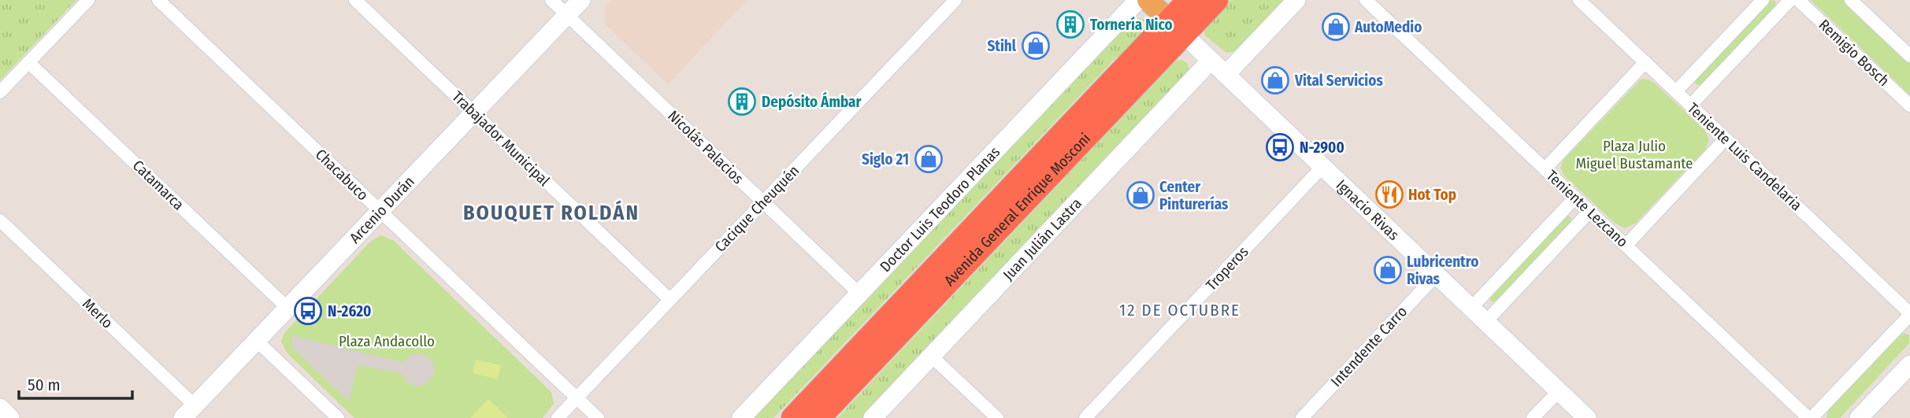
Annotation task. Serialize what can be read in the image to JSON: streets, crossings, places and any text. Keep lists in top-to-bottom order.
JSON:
{
  "streets": {
    "highway": ["Avenida General Enrique Mosconi"],
    "main road": ["Ignacio Rivas"],
    "street": [
      "Remigio Bosch",
      "Trabajador Municipal",
      "Nicolás Palacios",
      "Teniente Luis Candelaria",
      "Chacabuco",
      "Catamarca",
      "Cacique Cheuquén",
      "Doctor Luis Teodoro Planas",
      "Teniente Lezcano",
      "Arcenio Durán",
      "Juan Julián Lastra",
      "Troperos",
      "Merlo",
      "Intendente Carro"
    ]
  },
  "crossings": [
    ["Trabajador Municipal", "Cacique Cheuquén"],
    ["Trabajador Municipal", "Arcenio Durán"],
    ["Nicolás Palacios", "Cacique Cheuquén"],
    ["Nicolás Palacios", "Doctor Luis Teodoro Planas"],
    ["Nicolás Palacios", "Arcenio Durán"],
    ["Chacabuco", "Cacique Cheuquén"],
    ["Chacabuco", "Arcenio Durán"],
    ["Catamarca", "Arcenio Durán"],
    ["Avenida General Enrique Mosconi", "Ignacio Rivas"],
    ["Arcenio Durán", "Merlo"],
    ["Ignacio Rivas", "Juan Julián Lastra"],
    ["Ignacio Rivas", "Troperos"],
    ["Ignacio Rivas", "Intendente Carro"]
  ],
  "districts": ["BOUQUET ROLDÁN", "12 DE OCTUBRE"],
  "parks": ["Plaza Julio Miguel Bustamante", "Plaza Andacollo"],
  "places": {
    "building": ["Tornería Nico", "Depósito Ámbar"],
    "shop": [
      "AutoMedio",
      "Stihl",
      "Vital Servicios",
      "Siglo 21",
      "Center Pinturerías",
      "Lubricentro Rivas"
    ],
    "bus stop": ["N-2900", "N-2620"],
    "restaurant": ["Hot Top"]
  },
  "scale_bar": "50 m"
}
